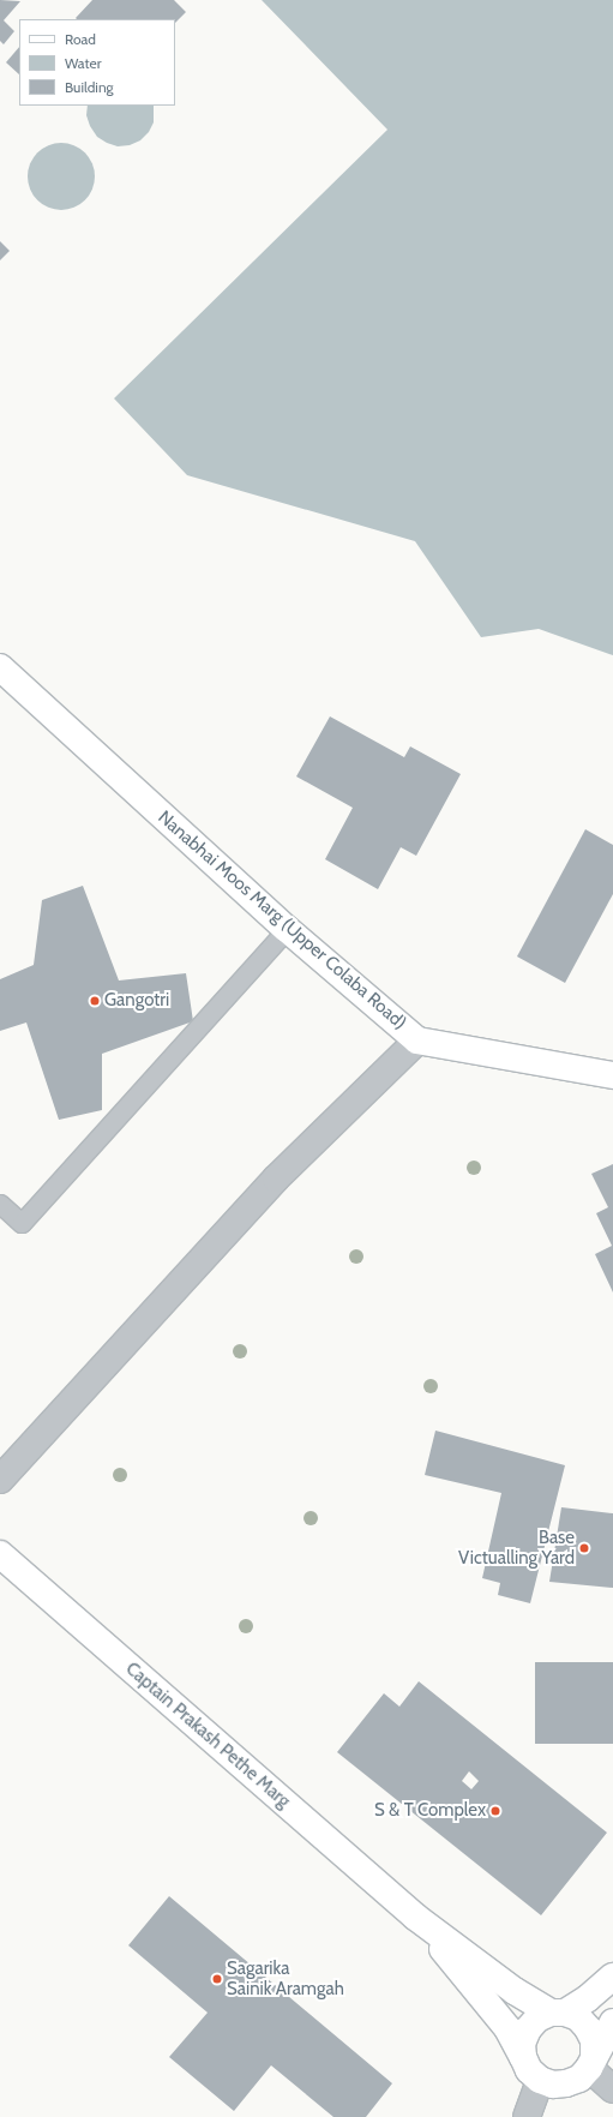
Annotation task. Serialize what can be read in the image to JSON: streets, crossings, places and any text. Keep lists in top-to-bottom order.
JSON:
{
  "streets": {
    "main road": ["Nanabhai Moos Marg (Upper Colaba Road)", "Captain Prakash Pethe Marg"]
  },
  "places": [
    "Gangotri",
    "Base Victualling Yard",
    "S & T Complex",
    "Sagarika Sainik Aramgah"
  ],
  "legend": ["Road", "Water", "Building"]
}
